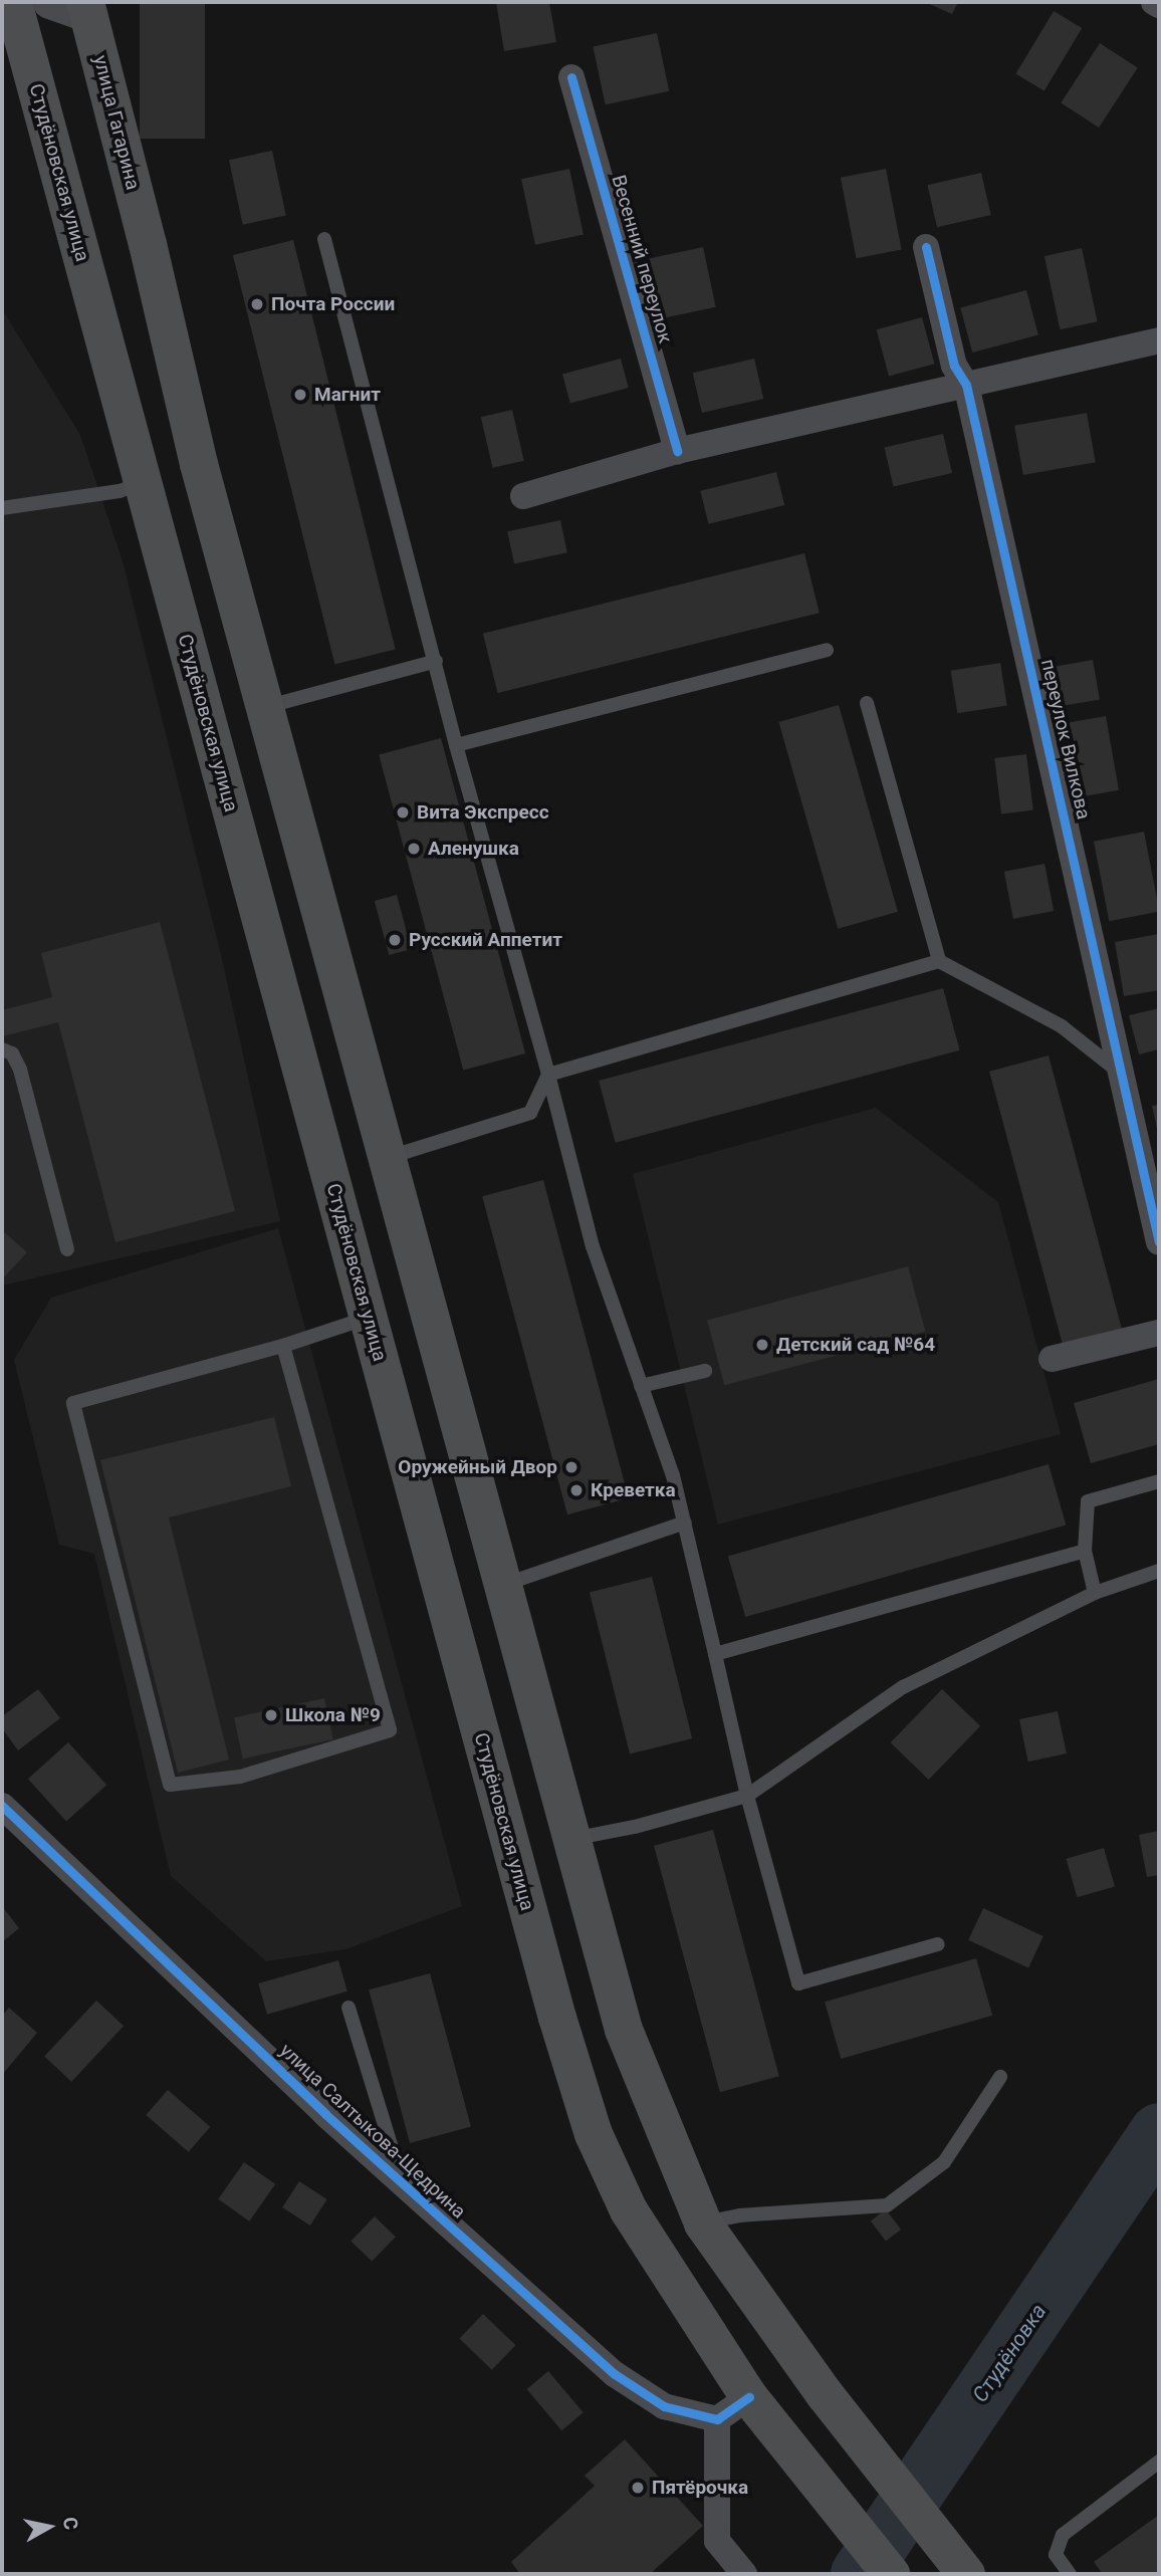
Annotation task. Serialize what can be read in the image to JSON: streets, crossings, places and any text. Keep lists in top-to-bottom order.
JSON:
{
  "streets": {
    "main road": ["улица Гагарина", "Студёновская улица"],
    "street": ["Весенний переулок", "переулок Вилкова", "улица Салтыкова-Щедрина"]
  },
  "water": ["Студёновка"],
  "places": [
    "Почта России",
    "Магнит",
    "Вита Экспресс",
    "Аленушка",
    "Русский Аппетит",
    "Детский сад №64",
    "Оружейный Двор",
    "Креветка",
    "Школа №9",
    "Пятёрочка"
  ],
  "north": "right"
}
